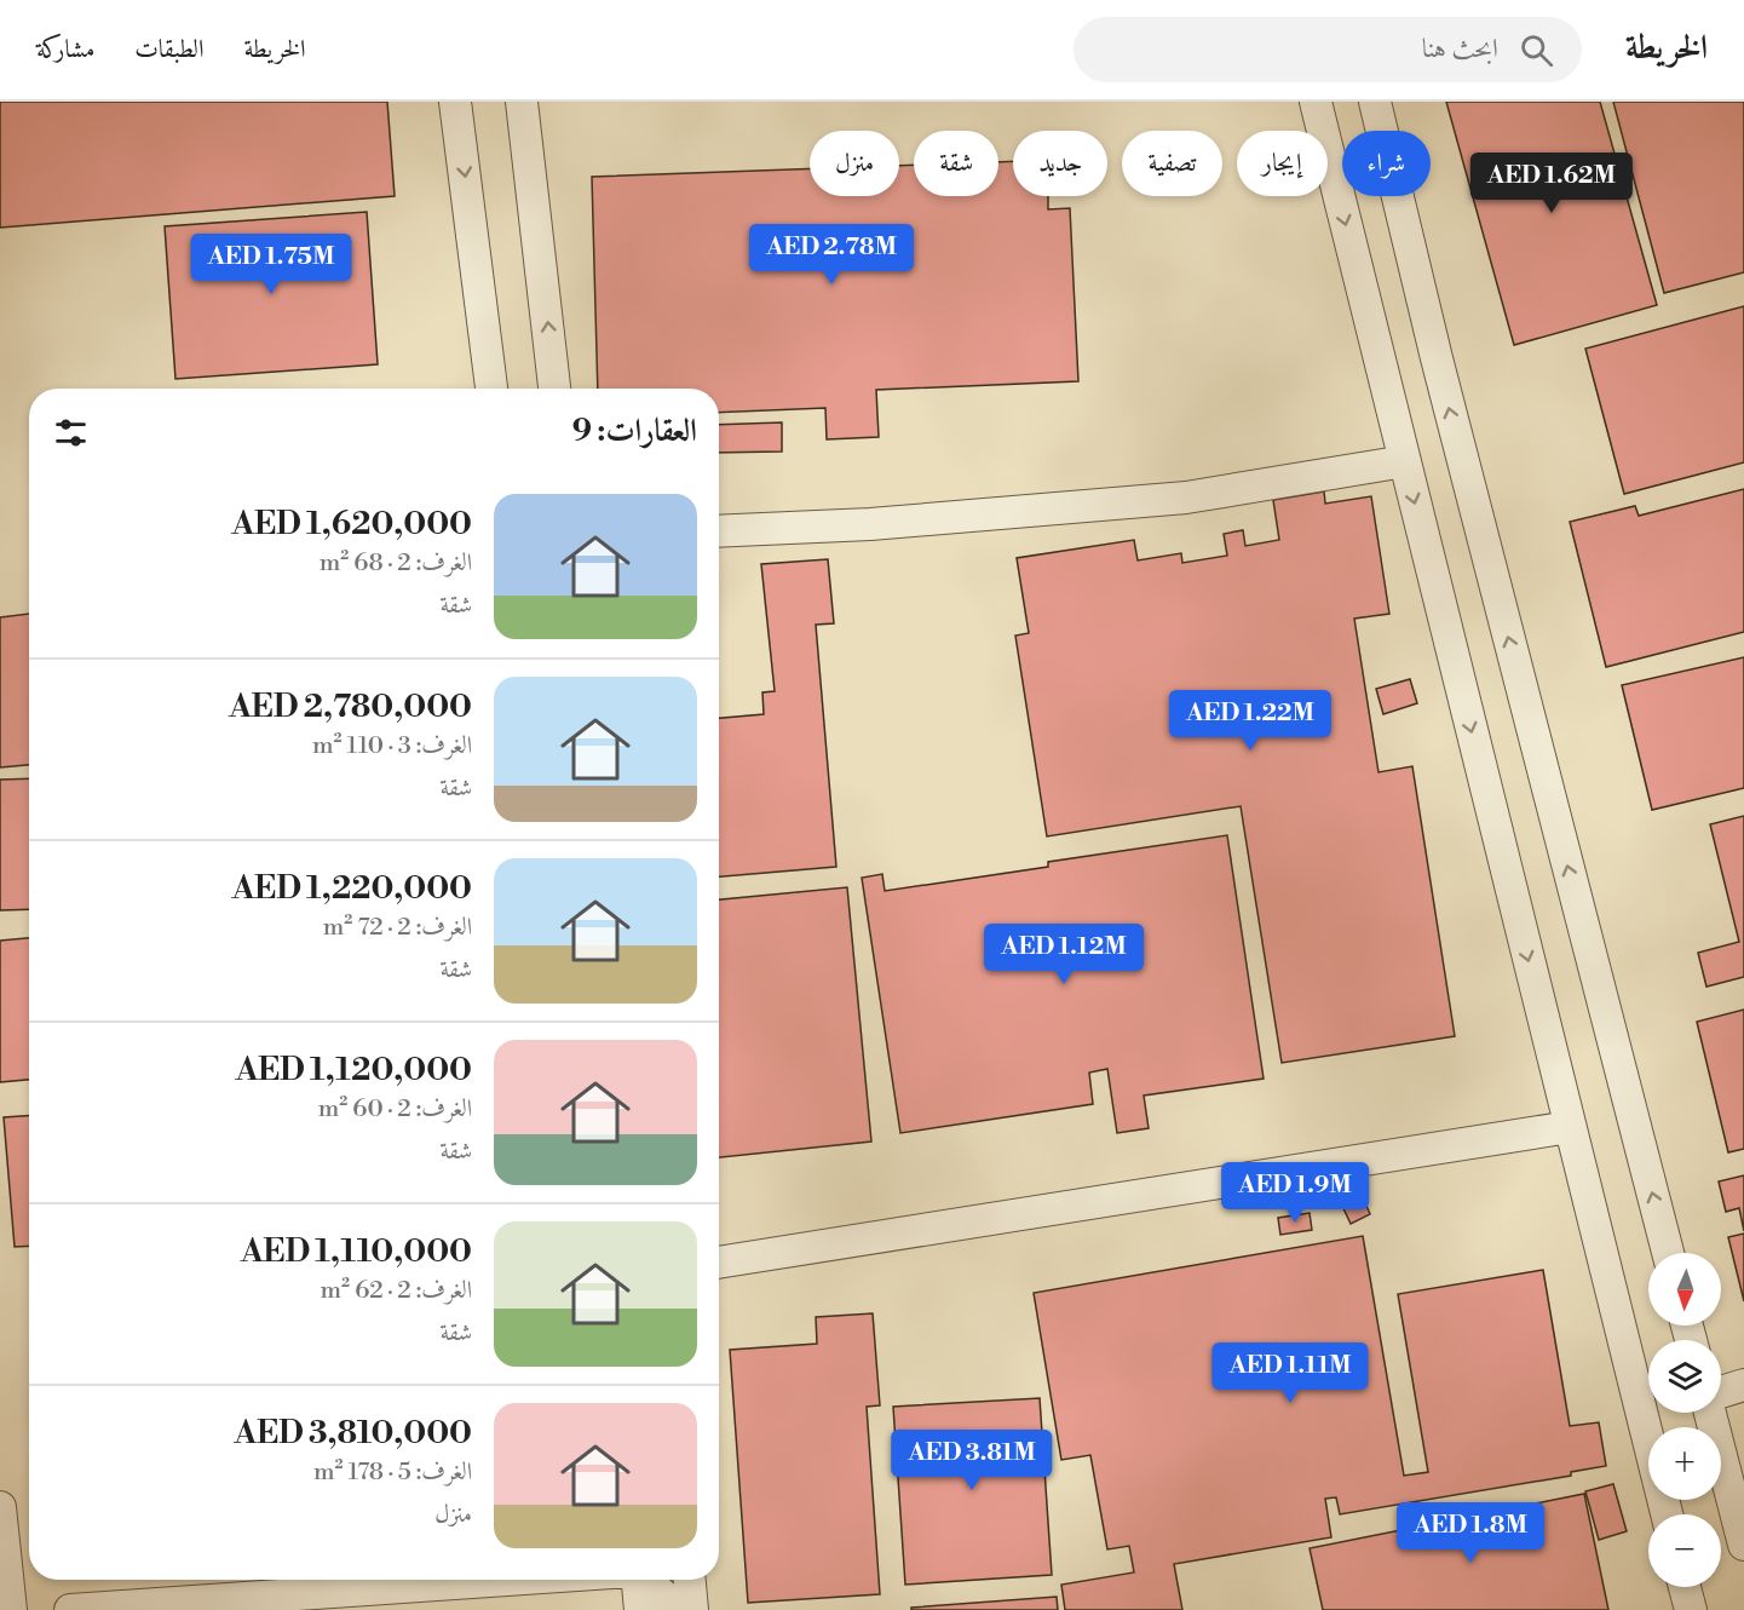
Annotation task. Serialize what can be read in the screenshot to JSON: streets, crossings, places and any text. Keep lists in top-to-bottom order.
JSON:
{
  "north": "bottom",
  "page": {
    "header": "الخريطة",
    "search": "ابحث هنا",
    "nav": ["الخريطة", "الطبقات", "مشاركة"],
    "chip": [
      "شراء",
      "إيجار",
      "تصفية",
      "جديد",
      "شقة",
      "منزل"
    ],
    "price": [
      "AED 1.62M",
      "AED 2.78M",
      "AED 1.75M",
      "AED 1.22M",
      "AED 1.12M",
      "AED 1.9M",
      "AED 1.11M",
      "AED 3.81M",
      "AED 1.8M"
    ],
    "heading": "العقارات: 9",
    "list": [
      {
        "name": "AED 1,620,000",
        "note": "الغرف: 2 · 68 m² · شقة"
      },
      {
        "name": "AED 2,780,000",
        "note": "الغرف: 3 · 110 m² · شقة"
      },
      {
        "name": "AED 1,220,000",
        "note": "الغرف: 2 · 72 m² · شقة"
      },
      {
        "name": "AED 1,120,000",
        "note": "الغرف: 2 · 60 m² · شقة"
      },
      {
        "name": "AED 1,110,000",
        "note": "الغرف: 2 · 62 m² · شقة"
      },
      {
        "name": "AED 3,810,000",
        "note": "الغرف: 5 · 178 m² · منزل"
      }
    ],
    "map_buttons": ["+", "−"]
  }
}
